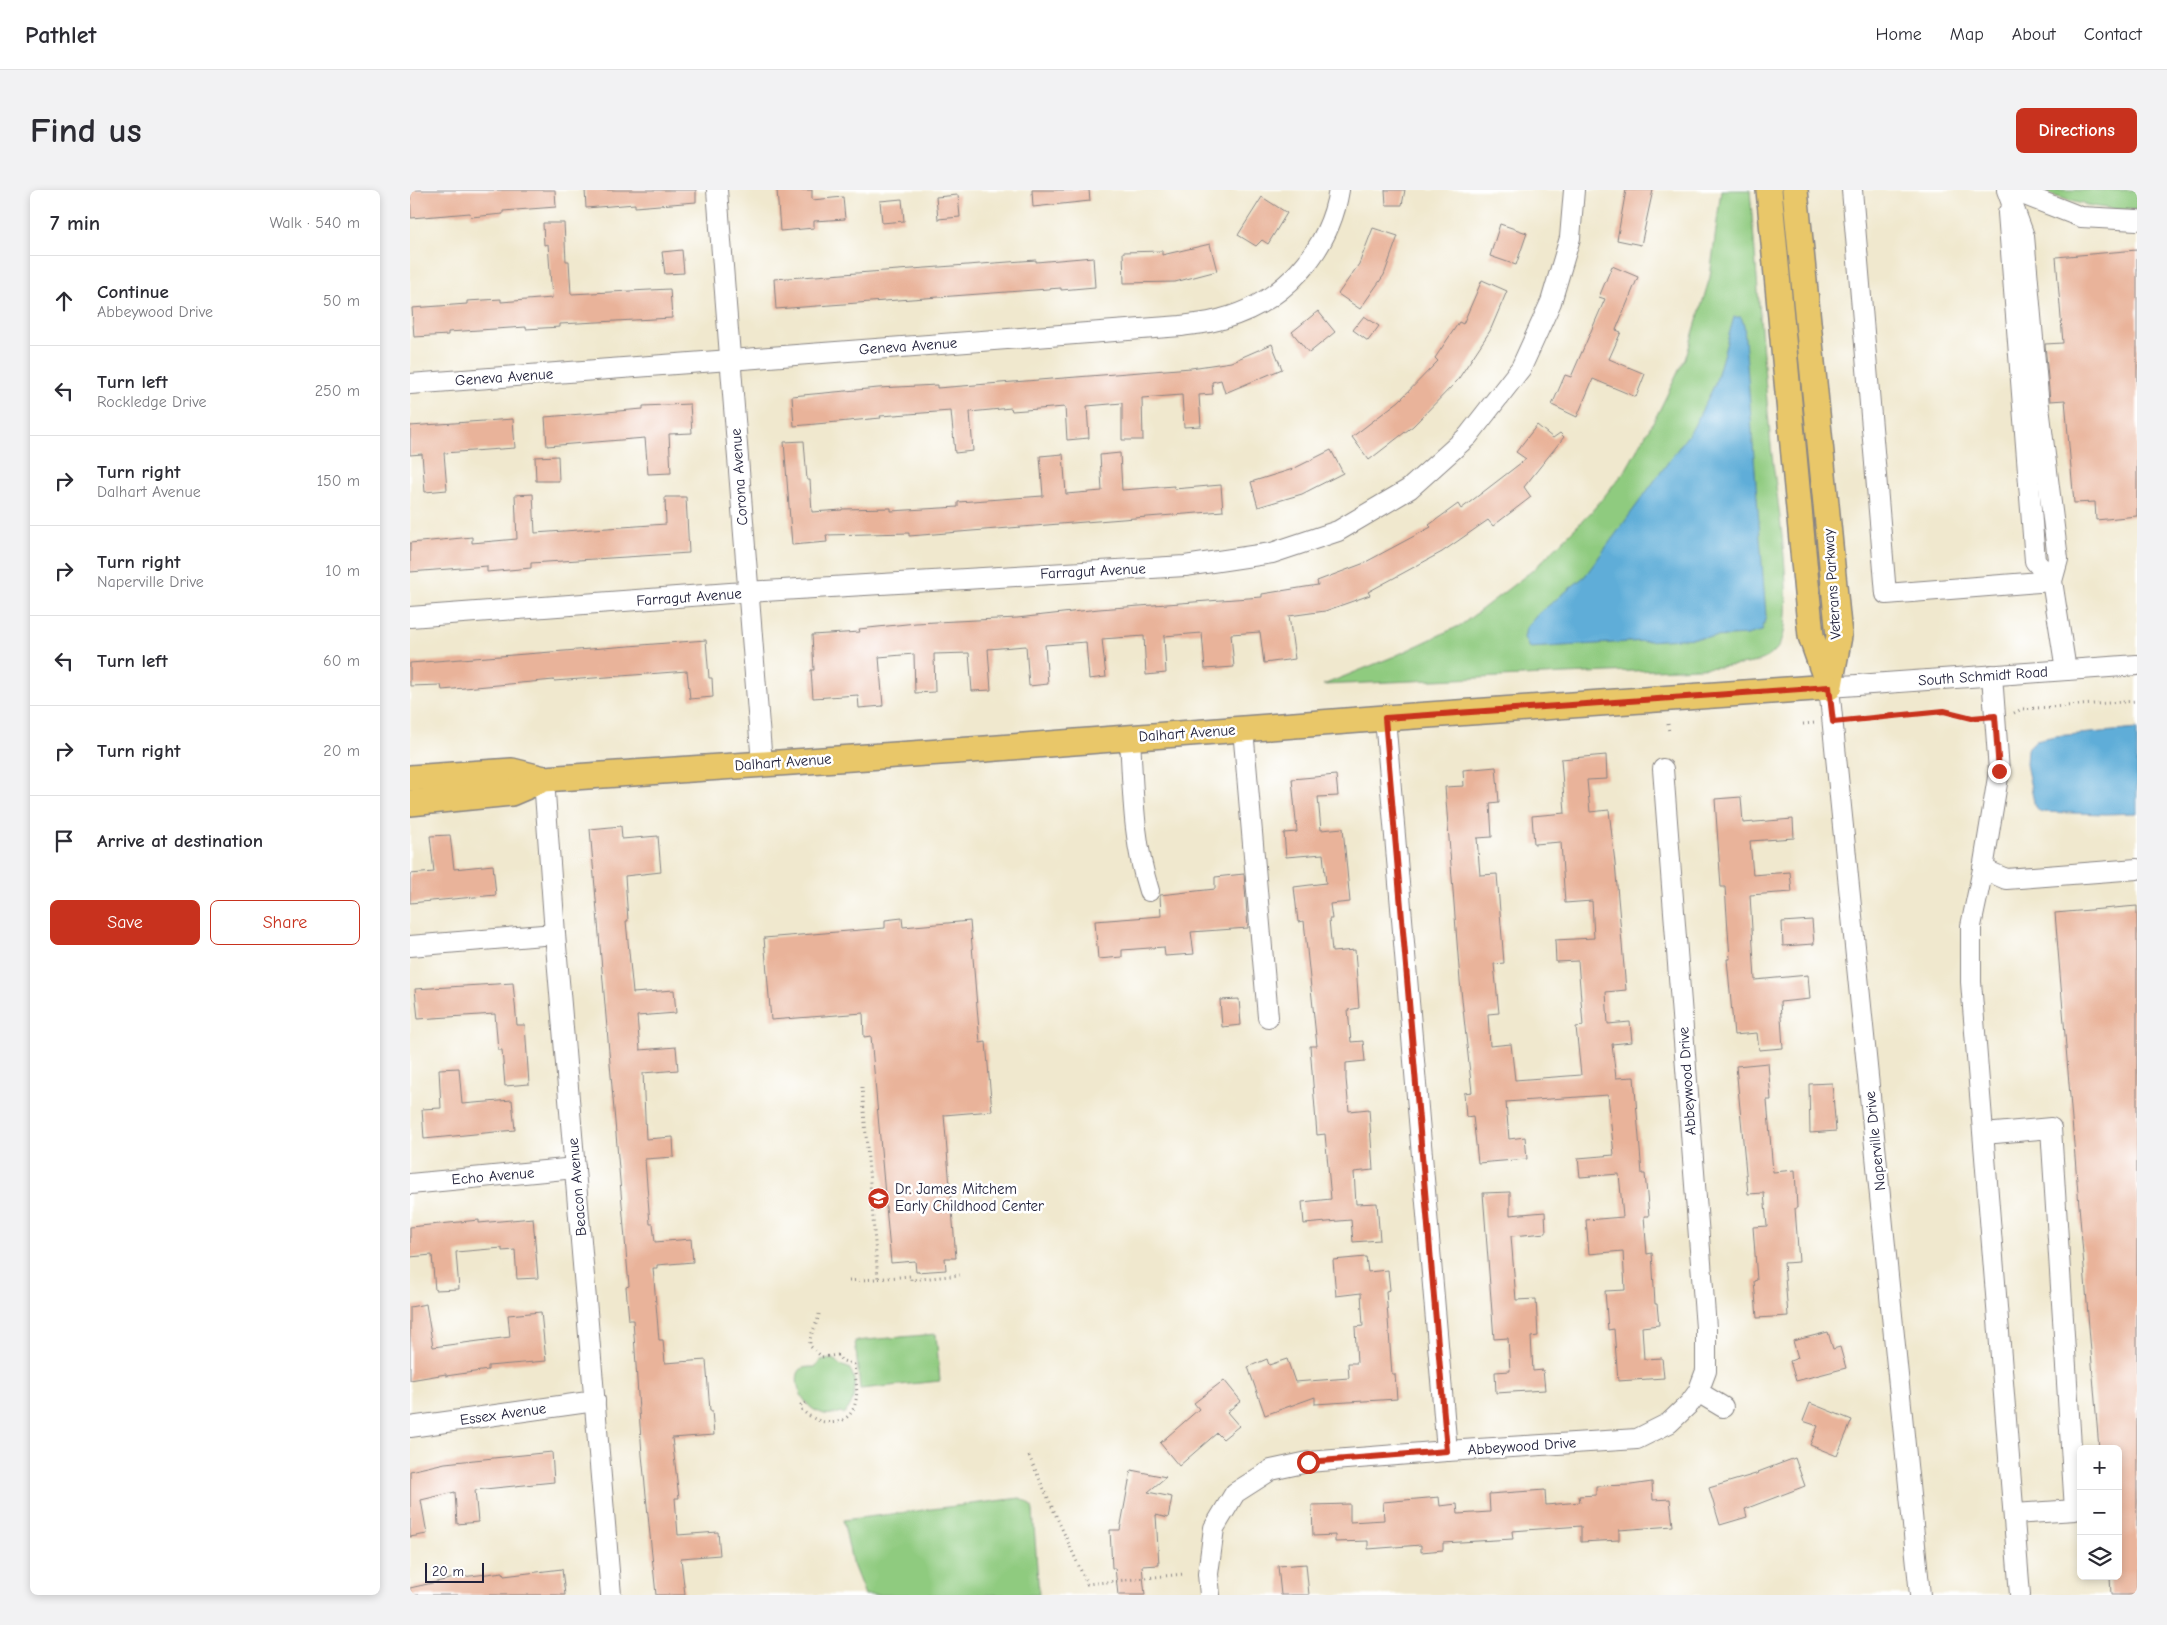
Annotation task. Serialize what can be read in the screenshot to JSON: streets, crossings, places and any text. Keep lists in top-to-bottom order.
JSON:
{
  "streets": {
    "main road": ["Veterans Parkway", "Dalhart Avenue"],
    "street": [
      "Geneva Avenue",
      "Corona Avenue",
      "Farragut Avenue",
      "South Schmidt Road",
      "Abbeywood Drive",
      "Naperville Drive",
      "Echo Avenue",
      "Beacon Avenue",
      "Essex Avenue"
    ]
  },
  "crossings": [
    ["Geneva Avenue", "Corona Avenue"],
    ["Corona Avenue", "Farragut Avenue"],
    ["Corona Avenue", "Dalhart Avenue"],
    ["Veterans Parkway", "South Schmidt Road"],
    ["Veterans Parkway", "Dalhart Avenue"],
    ["Veterans Parkway", "Naperville Drive"],
    ["South Schmidt Road", "Dalhart Avenue"],
    ["South Schmidt Road", "Naperville Drive"],
    ["Dalhart Avenue", "Naperville Drive"],
    ["Dalhart Avenue", "Beacon Avenue"],
    ["Echo Avenue", "Beacon Avenue"],
    ["Beacon Avenue", "Essex Avenue"]
  ],
  "places": {
    "school or university": ["Dr. James Mitchem Early Childhood Center"]
  },
  "scale_bar": "20 m",
  "page": {
    "header": "Pathlet",
    "nav": [
      "Home",
      "Map",
      "About",
      "Contact"
    ],
    "buttons": [
      "Directions",
      ["Save", "Share"]
    ],
    "title": "Find us",
    "heading": ["7 min", "Walk · 540 m"],
    "list": [
      ["Continue", "Abbeywood Drive", "50 m"],
      ["Turn left", "Rockledge Drive", "250 m"],
      ["Turn right", "Dalhart Avenue", "150 m"],
      ["Turn right", "Naperville Drive", "10 m"],
      ["Turn left", "60 m"],
      ["Turn right", "20 m"],
      "Arrive at destination"
    ],
    "map_buttons": ["+", "−"],
    "scale": "20 m"
  }
}
